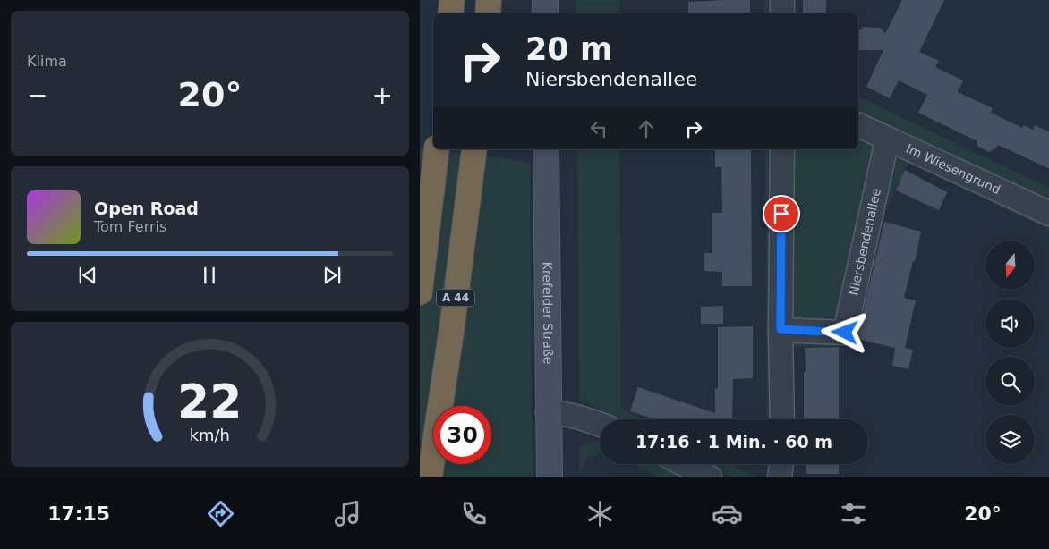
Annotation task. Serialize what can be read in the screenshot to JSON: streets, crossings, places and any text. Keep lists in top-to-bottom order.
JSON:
{
  "streets": {
    "highway": ["A 44"],
    "street": ["Im Wiesengrund", "Niersbendenallee", "Krefelder Straße"]
  },
  "crossings": [
    ["Im Wiesengrund", "Niersbendenallee"]
  ],
  "north": "bottom",
  "page": {
    "tile": "Klima",
    "turn": ["20 m", "Niersbendenallee"],
    "heat": ["−", "20°", "+"],
    "song": ["Open Road", "Tom Ferris"],
    "limit": "30",
    "trip": "17:16 · 1 Min. · 60 m",
    "tabs": ["17:15", "20°"],
    "gauge": ["22", "km/h"]
  }
}
